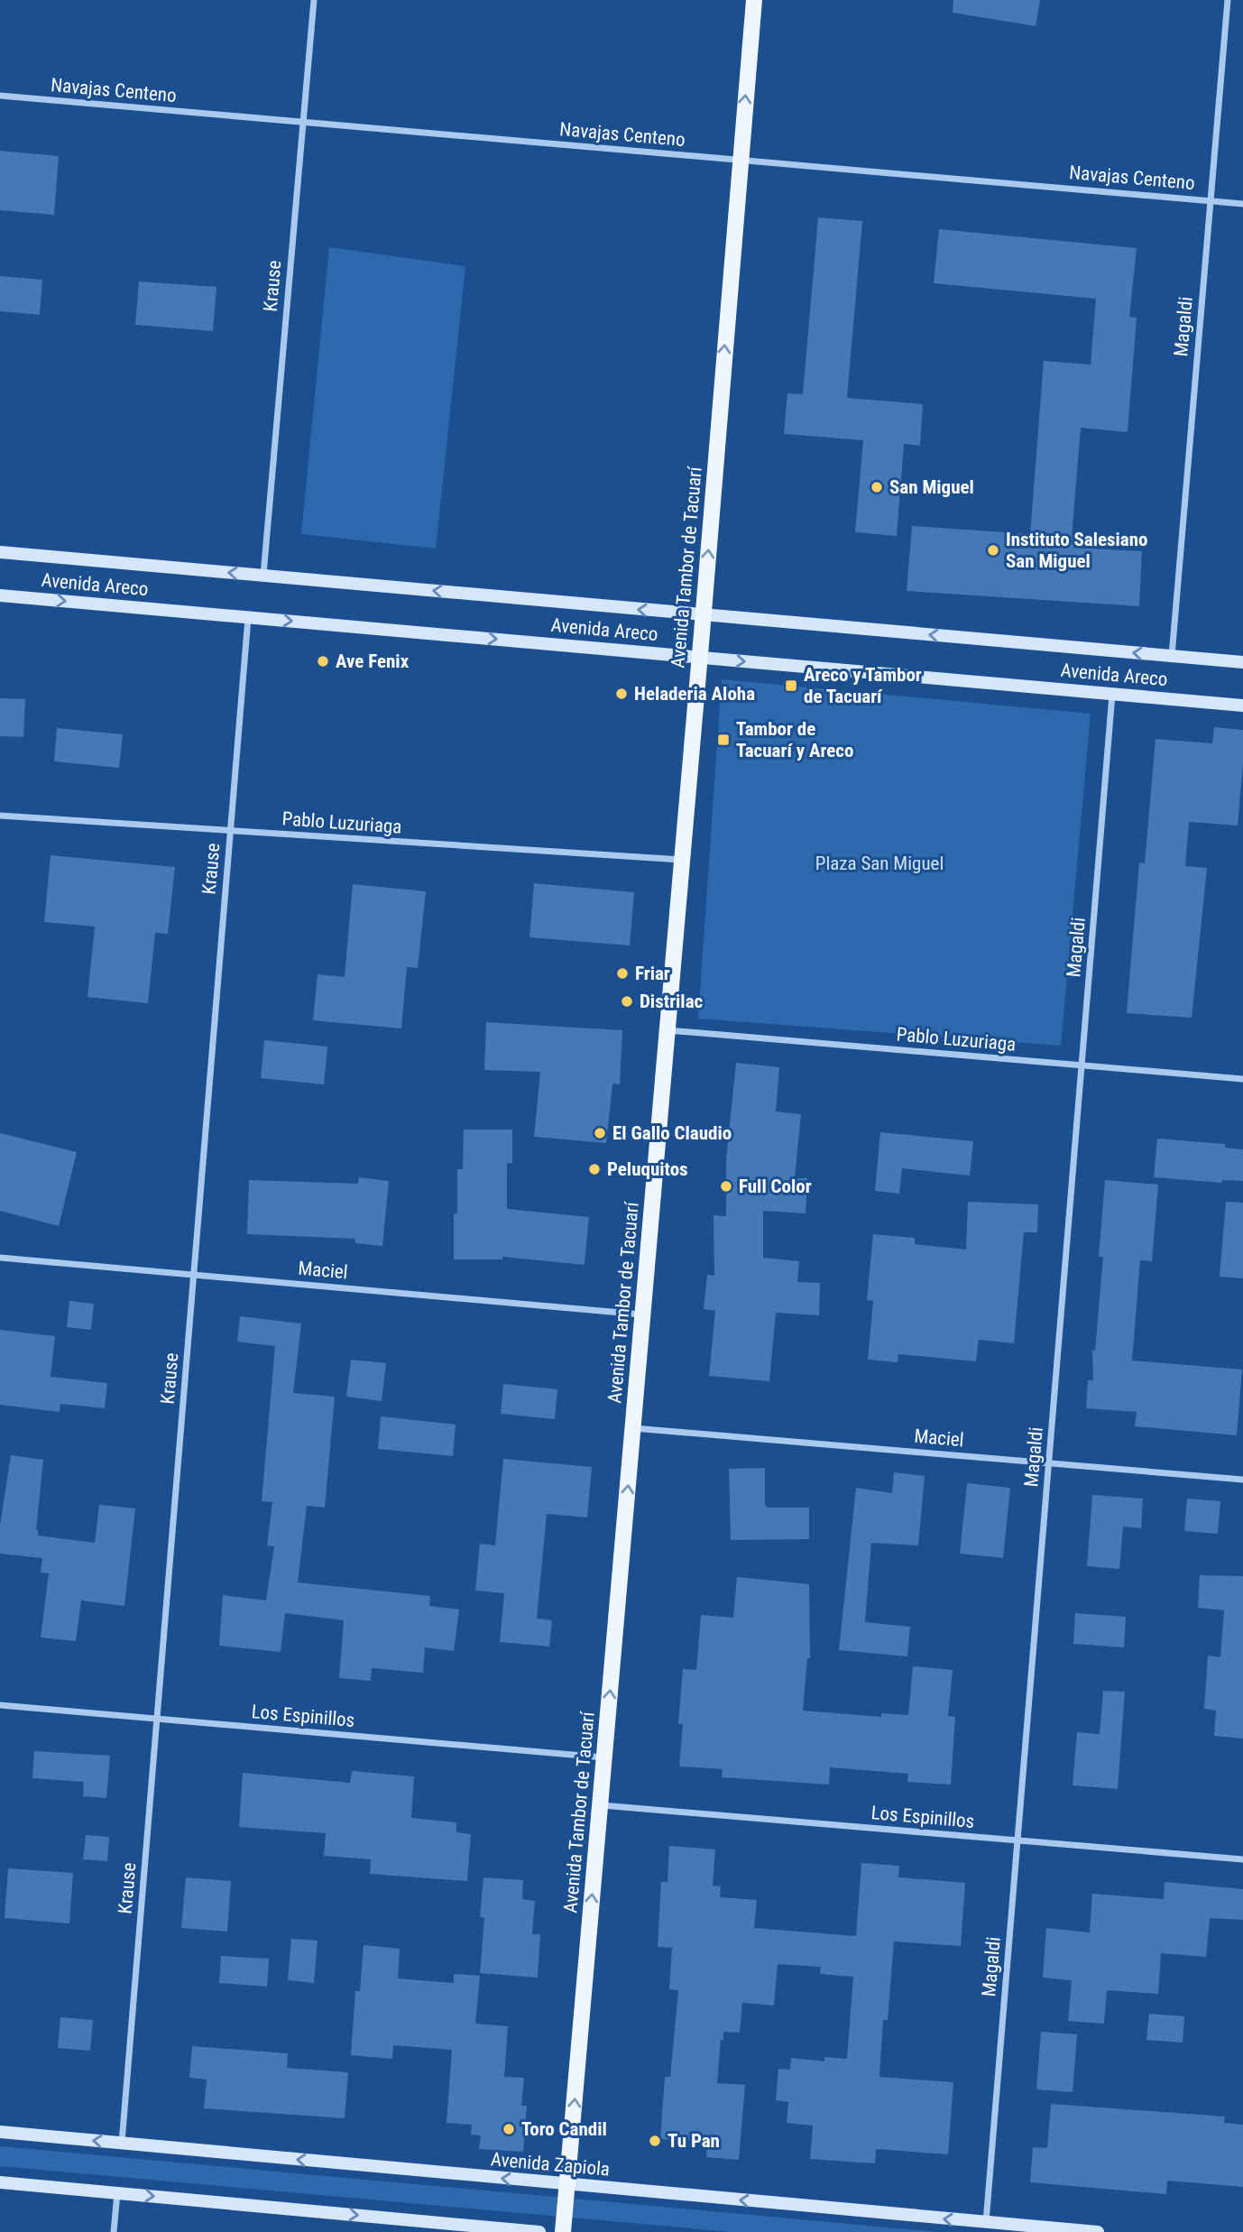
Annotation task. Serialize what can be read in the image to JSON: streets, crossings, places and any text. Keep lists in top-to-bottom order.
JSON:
{
  "streets": {
    "main road": ["Avenida Tambor de Tacuarí", "Avenida Areco", "Avenida Zapiola"],
    "street": [
      "Navajas Centeno",
      "Krause",
      "Magaldi",
      "Pablo Luzuriaga",
      "Maciel",
      "Los Espinillos"
    ]
  },
  "crossings": [
    ["Navajas Centeno", "Krause"],
    ["Navajas Centeno", "Magaldi"],
    ["Navajas Centeno", "Avenida Tambor de Tacuarí"],
    ["Krause", "Avenida Areco"],
    ["Krause", "Pablo Luzuriaga"],
    ["Krause", "Maciel"],
    ["Krause", "Los Espinillos"],
    ["Krause", "Avenida Zapiola"],
    ["Magaldi", "Avenida Areco"],
    ["Magaldi", "Pablo Luzuriaga"],
    ["Magaldi", "Maciel"],
    ["Magaldi", "Los Espinillos"],
    ["Magaldi", "Avenida Zapiola"],
    ["Avenida Tambor de Tacuarí", "Avenida Areco"],
    ["Avenida Tambor de Tacuarí", "Pablo Luzuriaga"],
    ["Avenida Tambor de Tacuarí", "Maciel"],
    ["Avenida Tambor de Tacuarí", "Los Espinillos"],
    ["Avenida Tambor de Tacuarí", "Avenida Zapiola"]
  ],
  "one_way": ["Avenida Tambor de Tacuarí"],
  "parks": ["Plaza San Miguel"],
  "places": {
    "other": [
      "San Miguel",
      "Instituto Salesiano San Miguel",
      "Ave Fenix",
      "Heladeria Aloha",
      "Friar",
      "Distrilac",
      "El Gallo Claudio",
      "Peluquitos",
      "Full Color",
      "Toro Candil",
      "Tu Pan"
    ],
    "transit": ["Areco y Tambor de Tacuarí", "Tambor de Tacuarí y Areco"]
  }
}
